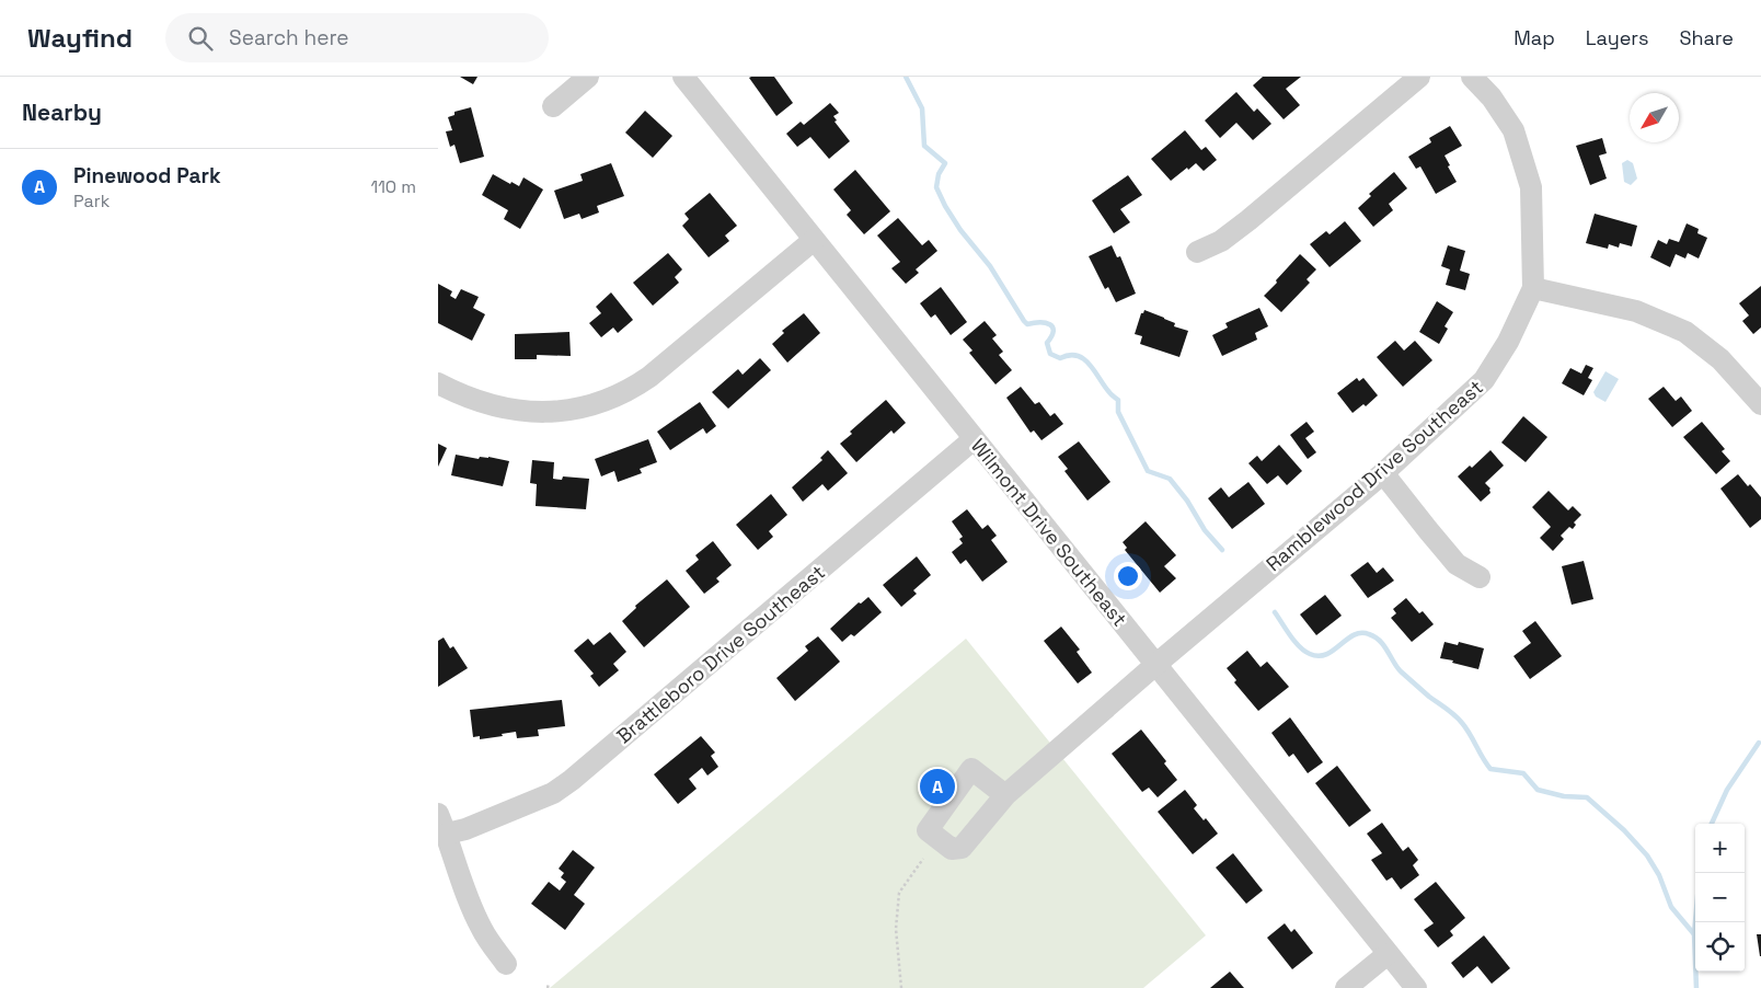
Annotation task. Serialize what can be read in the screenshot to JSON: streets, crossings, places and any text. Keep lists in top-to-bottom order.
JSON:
{
  "streets": {
    "street": ["Ramblewood Drive Southeast", "Wilmont Drive Southeast", "Brattleboro Drive Southeast"]
  },
  "crossings": [
    ["Ramblewood Drive Southeast", "Wilmont Drive Southeast"],
    ["Wilmont Drive Southeast", "Brattleboro Drive Southeast"]
  ],
  "north": "bottom left",
  "page": {
    "header": "Wayfind",
    "search": "Search here",
    "nav": ["Map", "Layers", "Share"],
    "heading": "Nearby",
    "list": [
      {
        "mark": "A",
        "name": "Pinewood Park",
        "note": "Park",
        "value": "110 m"
      }
    ],
    "pins": "A",
    "map_buttons": ["+", "−"]
  }
}
